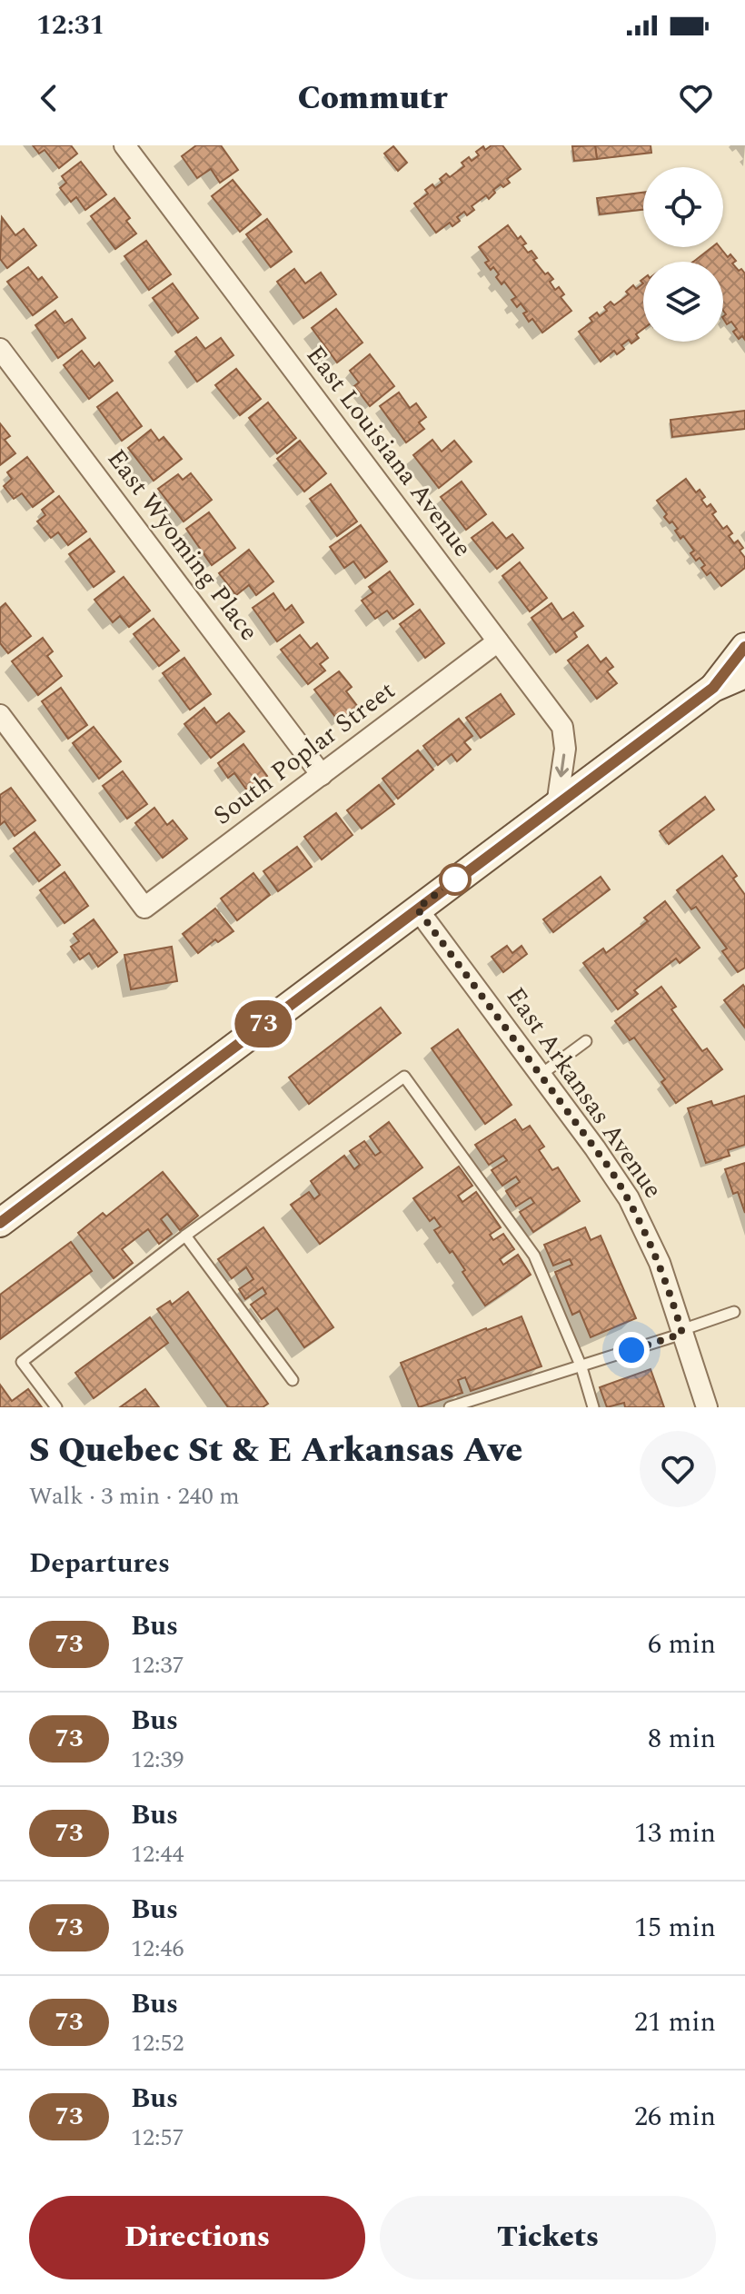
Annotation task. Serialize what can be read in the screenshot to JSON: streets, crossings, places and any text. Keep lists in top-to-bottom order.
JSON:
{
  "streets": {
    "street": [
      "East Louisiana Avenue",
      "East Wyoming Place",
      "South Poplar Street",
      "East Arkansas Avenue"
    ]
  },
  "crossings": [
    ["East Louisiana Avenue", "South Poplar Street"],
    ["East Wyoming Place", "South Poplar Street"]
  ],
  "lines": ["bus line 73"],
  "page": {
    "status": "12:31",
    "header": "Commutr",
    "on_map": "73",
    "heading": [
      ["S Quebec St & E Arkansas Ave", "Walk · 3 min · 240 m"],
      "Departures"
    ],
    "list": [
      {
        "mark": "73",
        "name": "Bus",
        "note": "12:37",
        "value": "6 min"
      },
      {
        "mark": "73",
        "name": "Bus",
        "note": "12:39",
        "value": "8 min"
      },
      {
        "mark": "73",
        "name": "Bus",
        "note": "12:44",
        "value": "13 min"
      },
      {
        "mark": "73",
        "name": "Bus",
        "note": "12:46",
        "value": "15 min"
      },
      {
        "mark": "73",
        "name": "Bus",
        "note": "12:52",
        "value": "21 min"
      },
      {
        "mark": "73",
        "name": "Bus",
        "note": "12:57",
        "value": "26 min"
      }
    ],
    "buttons": ["Directions", "Tickets"]
  }
}
